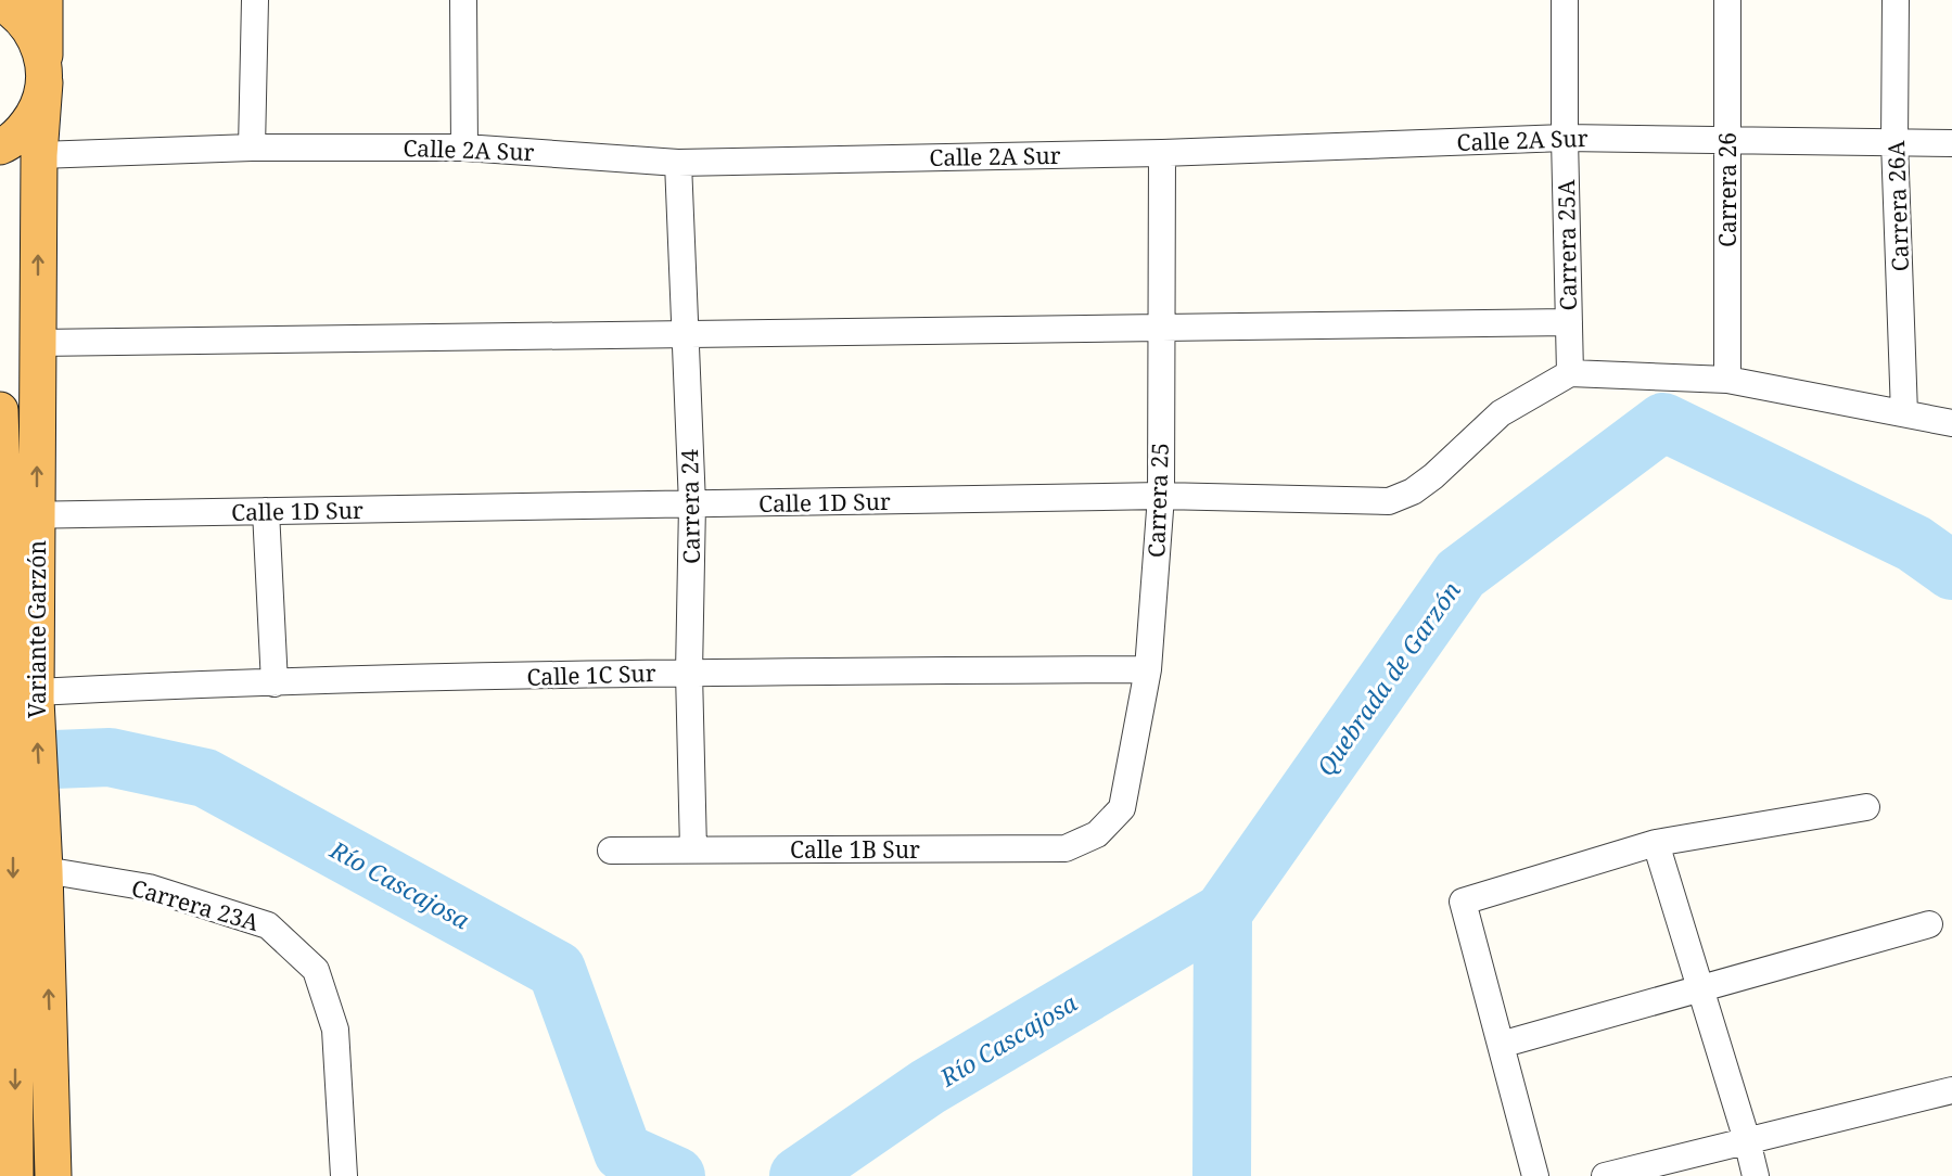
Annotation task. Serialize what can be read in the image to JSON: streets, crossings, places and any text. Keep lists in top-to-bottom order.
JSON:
{
  "streets": {
    "highway": ["Variante Garzón"],
    "street": [
      "Calle 2A Sur",
      "Carrera 26",
      "Carrera 26A",
      "Carrera 25A",
      "Carrera 25",
      "Calle 1D Sur",
      "Carrera 24",
      "Calle 1C Sur",
      "Calle 1B Sur",
      "Carrera 23A"
    ]
  },
  "crossings": [
    ["Calle 2A Sur", "Carrera 26"],
    ["Calle 2A Sur", "Carrera 26A"],
    ["Calle 2A Sur", "Carrera 25A"],
    ["Calle 2A Sur", "Carrera 25"],
    ["Calle 2A Sur", "Carrera 24"],
    ["Calle 2A Sur", "Variante Garzón"],
    ["Carrera 25A", "Calle 1D Sur"],
    ["Carrera 25", "Calle 1D Sur"],
    ["Carrera 25", "Calle 1C Sur"],
    ["Carrera 25", "Calle 1B Sur"],
    ["Calle 1D Sur", "Carrera 24"],
    ["Calle 1D Sur", "Variante Garzón"],
    ["Carrera 24", "Calle 1C Sur"],
    ["Carrera 24", "Calle 1B Sur"],
    ["Variante Garzón", "Calle 1C Sur"],
    ["Variante Garzón", "Carrera 23A"]
  ],
  "water": ["Quebrada de Garzón", "Río Cascajosa"]
}
